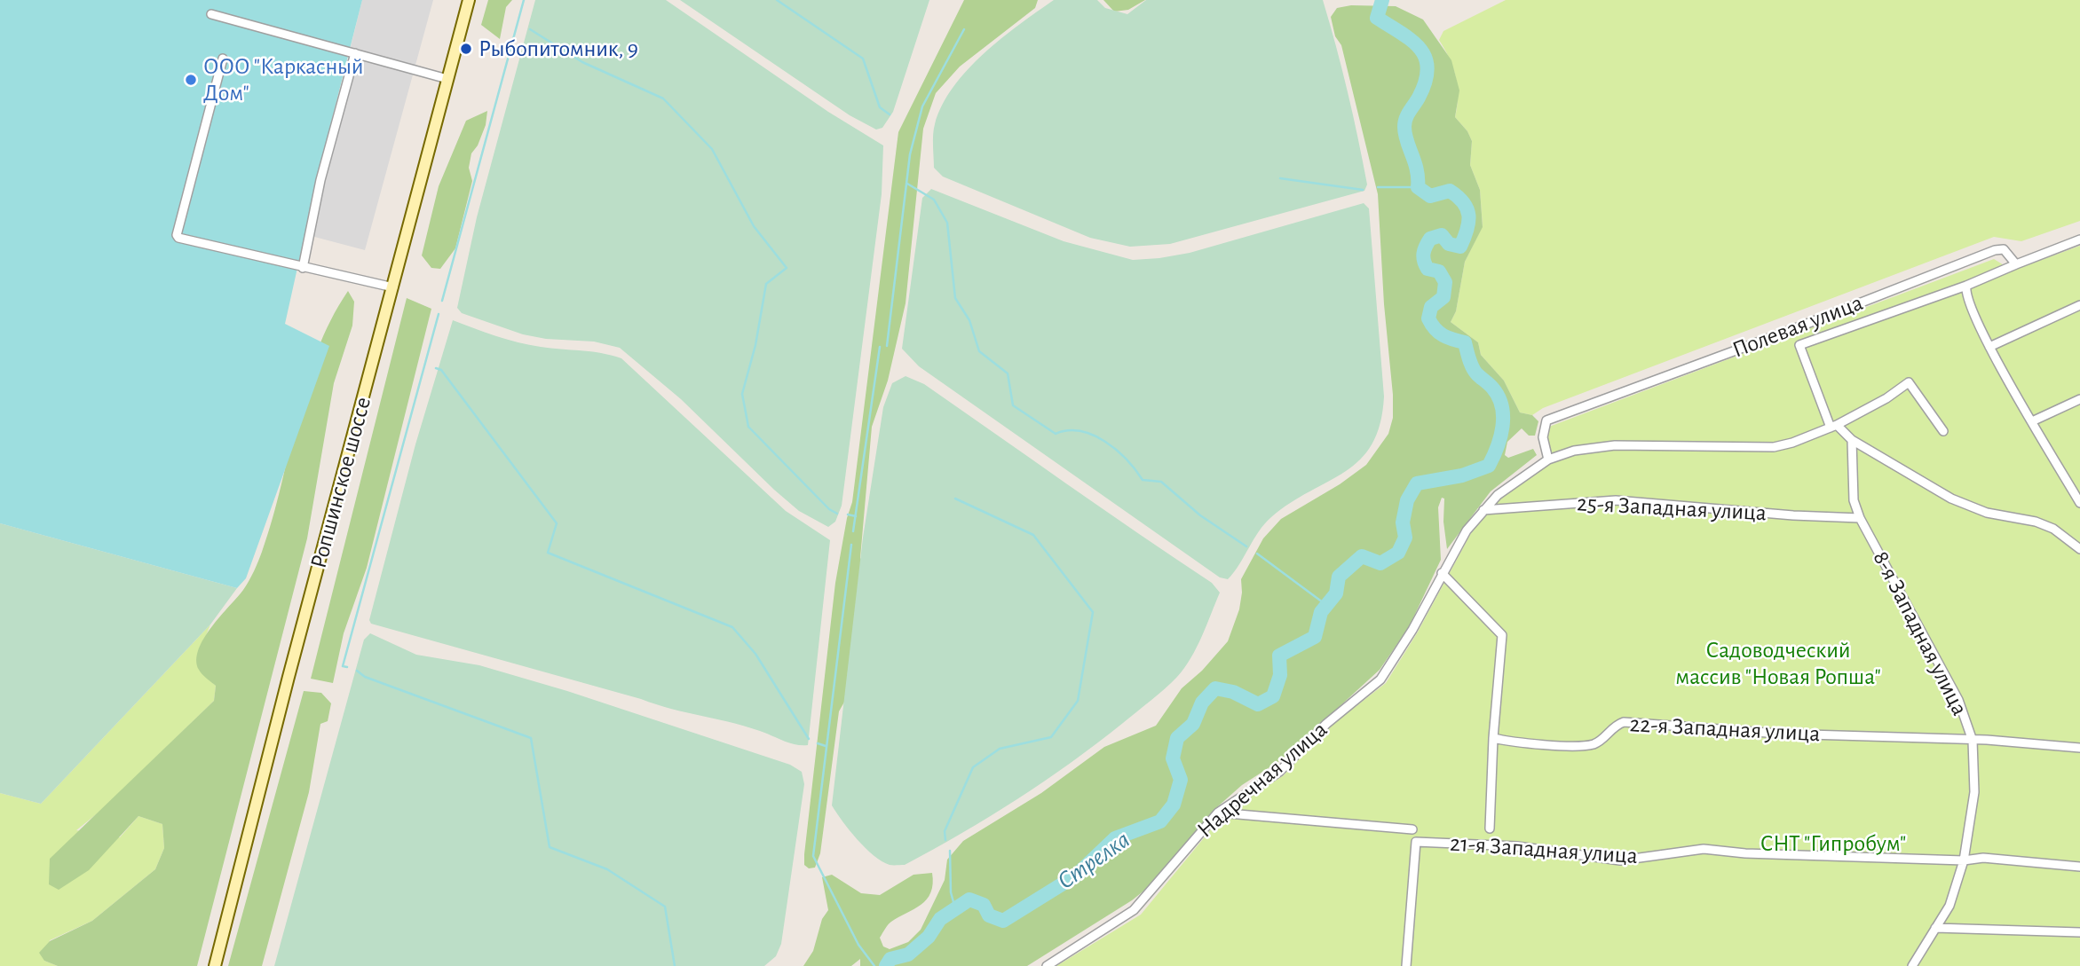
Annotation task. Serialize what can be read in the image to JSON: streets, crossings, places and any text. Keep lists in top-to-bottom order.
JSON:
{
  "streets": {
    "main road": ["Ропшинское шоссе"],
    "street": [
      "Полевая улица",
      "25-я Западная улица",
      "8-я Западная улица",
      "22-я Западная улица",
      "Надречная улица",
      "21-я Западная улица"
    ]
  },
  "crossings": [
    ["Полевая улица", "Надречная улица"],
    ["25-я Западная улица", "8-я Западная улица"],
    ["25-я Западная улица", "Надречная улица"],
    ["8-я Западная улица", "22-я Западная улица"],
    ["8-я Западная улица", "21-я Западная улица"]
  ],
  "water": ["Стрелка"],
  "parks": ["Садоводческий массив \"Новая Ропша\"", "СНТ \"Гипробум\""],
  "places": ["Рыбопитомник, 9", "ООО \"Каркасный Дом\""]
}
